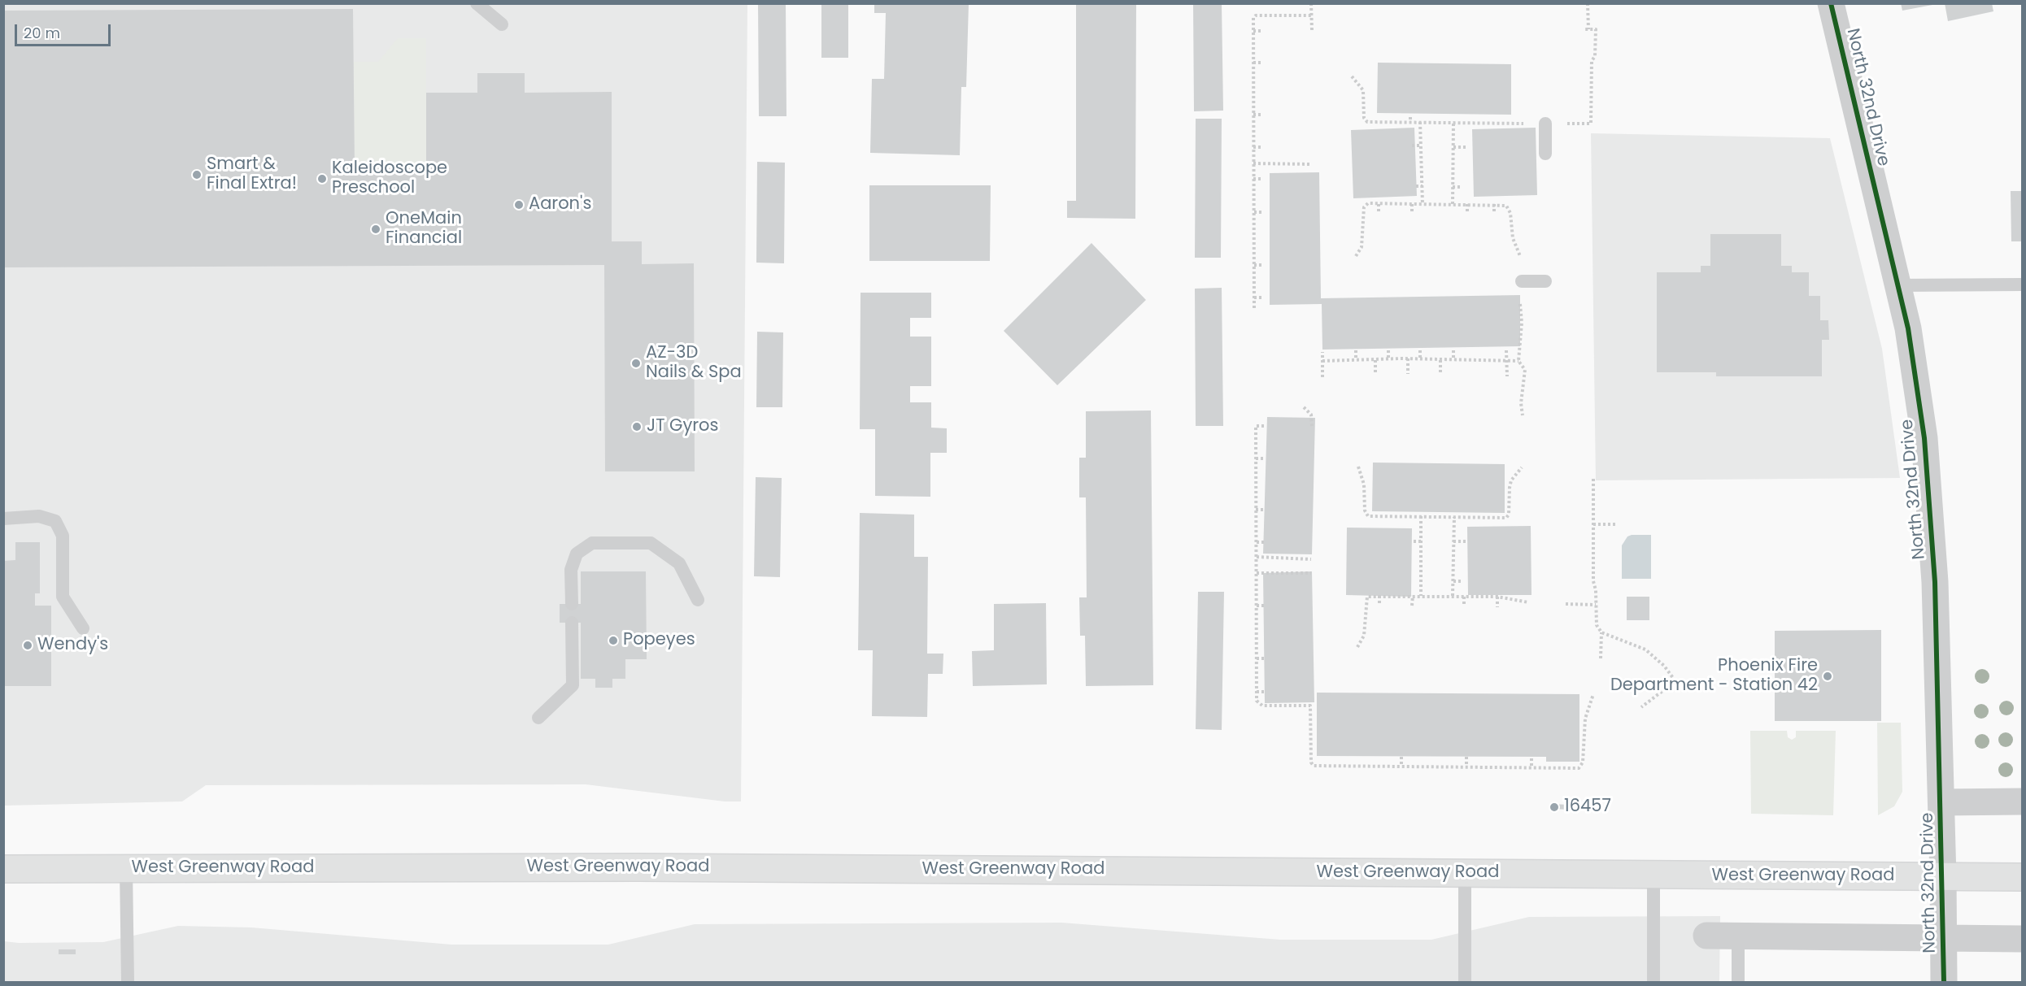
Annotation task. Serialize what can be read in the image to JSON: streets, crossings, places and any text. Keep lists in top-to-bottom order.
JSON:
{
  "streets": {
    "main road": ["West Greenway Road"],
    "street": ["North 32nd Drive"]
  },
  "crossings": [
    ["North 32nd Drive", "West Greenway Road"]
  ],
  "places": [
    "Smart & Final Extra!",
    "Kaleidoscope Preschool",
    "Aaron's",
    "OneMain Financial",
    "AZ-3D Nails & Spa",
    "JT Gyros",
    "Popeyes",
    "Wendy's",
    "Phoenix Fire Department - Station 42",
    "16457"
  ],
  "scale_bar": "20 m"
}
